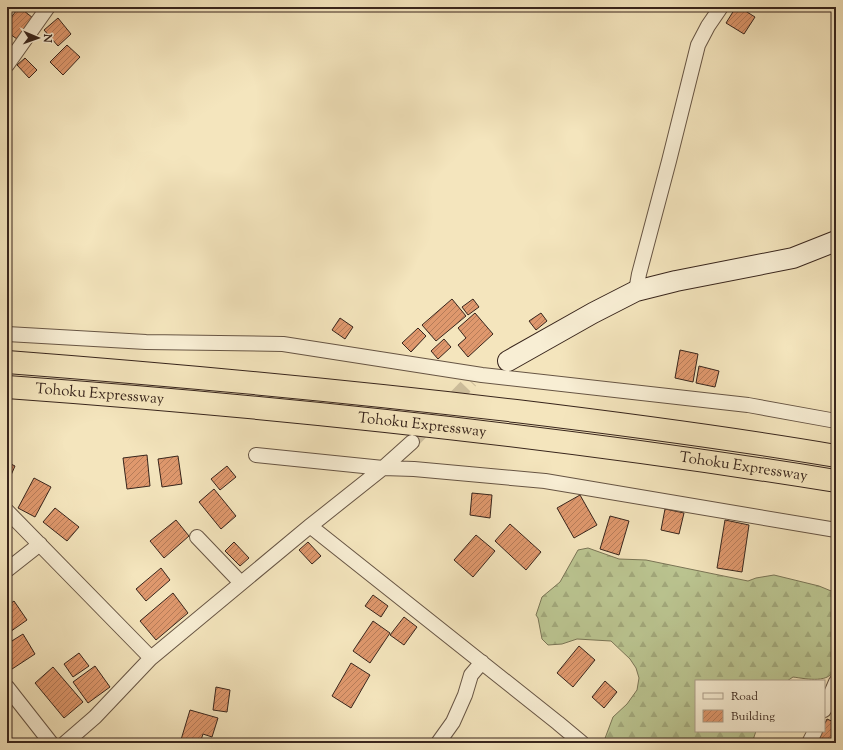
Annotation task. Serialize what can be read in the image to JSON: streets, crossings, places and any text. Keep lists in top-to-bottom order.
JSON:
{
  "streets": {
    "highway": ["Tohoku Expressway"]
  },
  "legend": ["Road", "Building"],
  "north": "right"
}
